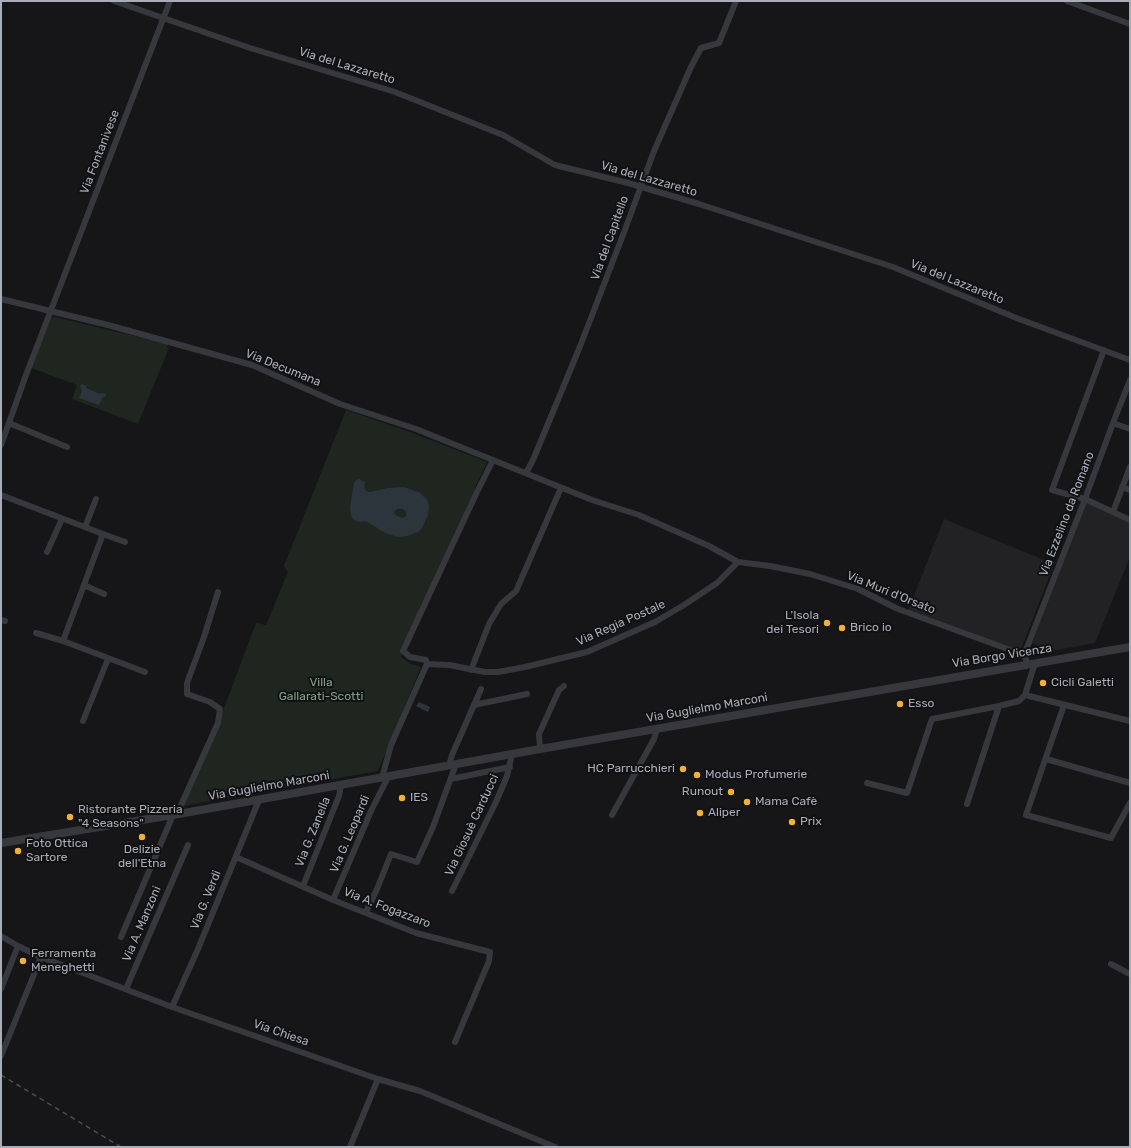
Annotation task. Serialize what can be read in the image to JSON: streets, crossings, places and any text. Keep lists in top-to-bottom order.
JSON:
{
  "streets": {
    "street": [
      "Via del Lazzaretto",
      "Via Fontanivese",
      "Via del Capitello",
      "Via Decumana",
      "Via Ezzelino da Romano",
      "Via Muri d'Orsato",
      "Via Regia Postale",
      "Via Borgo Vicenza",
      "Via Guglielmo Marconi",
      "Via Giosuè Carducci",
      "Via G. Zanella",
      "Via G. Leopardi",
      "Via G. Verdi",
      "Via A. Fogazzaro",
      "Via A. Manzoni",
      "Via Chiesa"
    ]
  },
  "crossings": [
    ["Via del Lazzaretto", "Via Fontanivese"],
    ["Via del Lazzaretto", "Via del Capitello"],
    ["Via Fontanivese", "Via Decumana"],
    ["Via del Capitello", "Via Decumana"],
    ["Via Decumana", "Via Muri d'Orsato"],
    ["Via Decumana", "Via Regia Postale"],
    ["Via Ezzelino da Romano", "Via Muri d'Orsato"],
    ["Via Muri d'Orsato", "Via Regia Postale"],
    ["Via Borgo Vicenza", "Via Guglielmo Marconi"],
    ["Via Guglielmo Marconi", "Via Giosuè Carducci"],
    ["Via Guglielmo Marconi", "Via G. Zanella"],
    ["Via Guglielmo Marconi", "Via G. Leopardi"],
    ["Via Guglielmo Marconi", "Via G. Verdi"],
    ["Via G. Zanella", "Via A. Fogazzaro"],
    ["Via G. Leopardi", "Via A. Fogazzaro"],
    ["Via G. Verdi", "Via A. Fogazzaro"],
    ["Via G. Verdi", "Via Chiesa"],
    ["Via A. Manzoni", "Via Chiesa"]
  ],
  "parks": ["Villa Gallarati-Scotti"],
  "places": [
    "L'Isola dei Tesori",
    "Brico io",
    "Cicli Galetti",
    "Esso",
    "HC Parrucchieri",
    "Modus Profumerie",
    "Runout",
    "IES",
    "Mama Cafè",
    "Aliper",
    "Ristorante Pizzeria \"4 Seasons\"",
    "Prix",
    "Delizie dell'Etna",
    "Foto Ottica Sartore",
    "Ferramenta Meneghetti"
  ]
}
